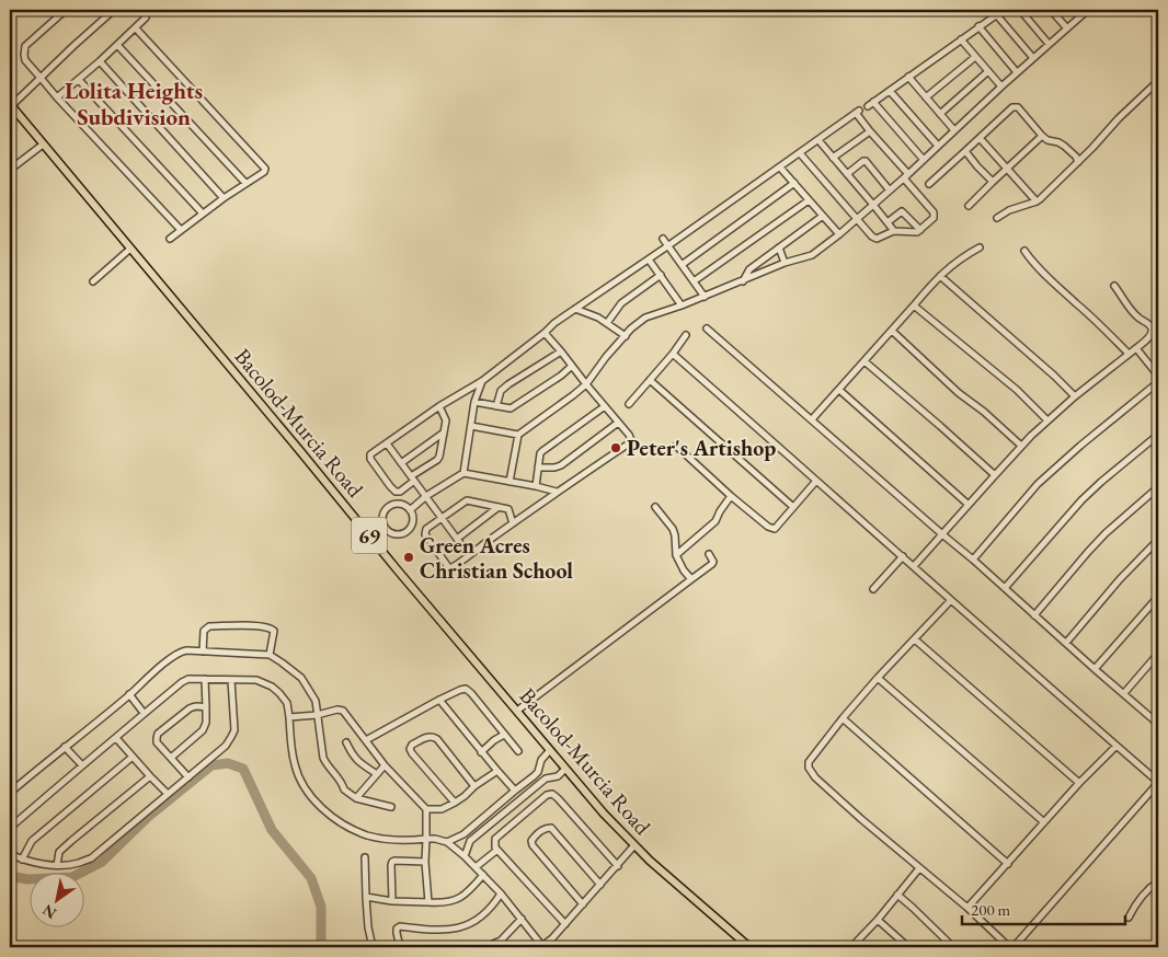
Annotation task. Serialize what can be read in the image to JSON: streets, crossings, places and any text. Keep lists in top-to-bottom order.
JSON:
{
  "streets": {
    "main road": ["Bacolod-Murcia Road", "69"]
  },
  "districts": ["Lolita Heights Subdivision"],
  "places": ["Peter's Artishop", "Green Acres Christian School"],
  "scale_bar": "200 m",
  "north": "bottom left"
}
